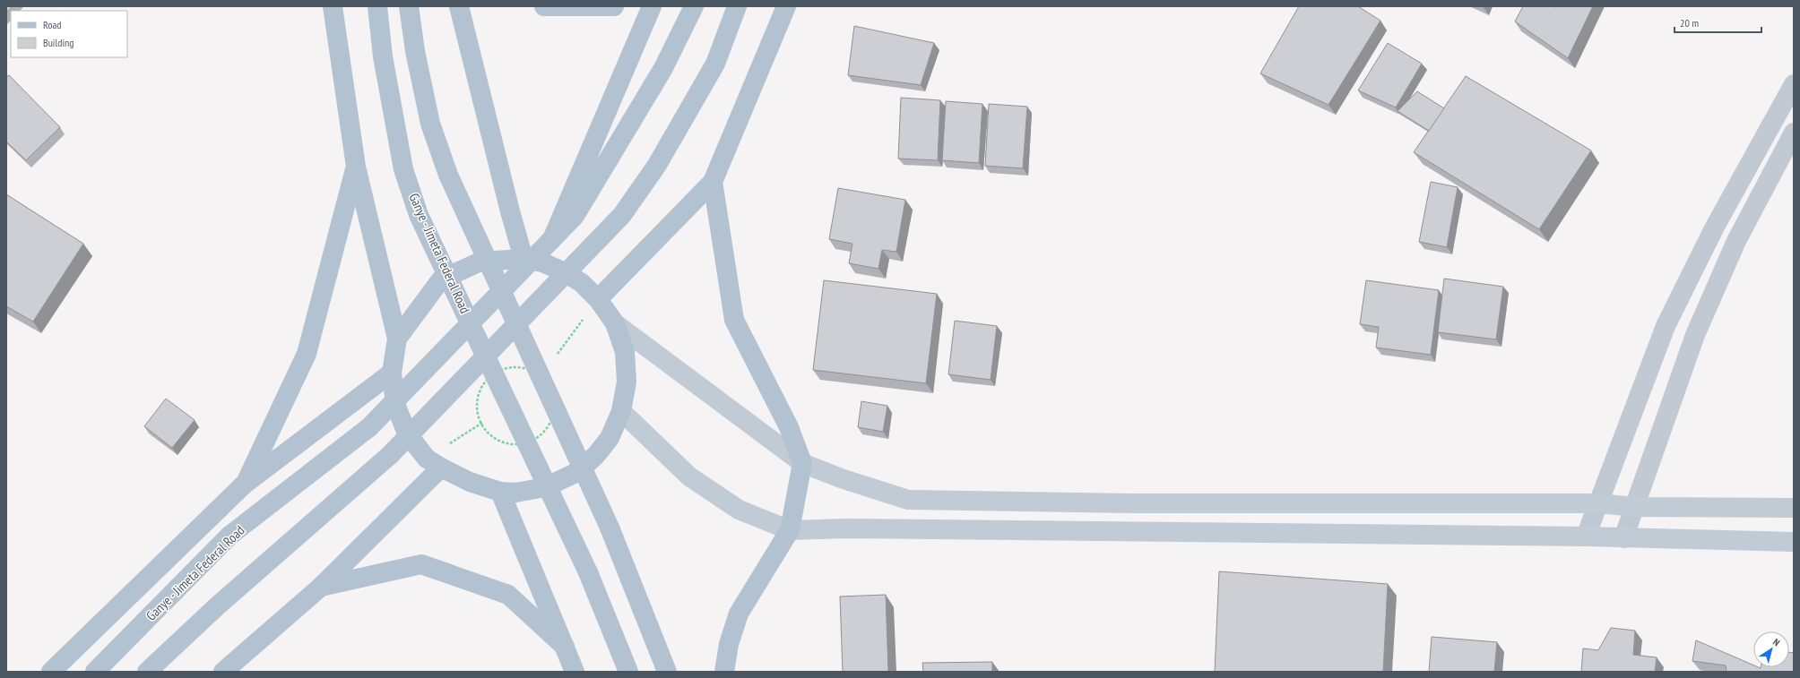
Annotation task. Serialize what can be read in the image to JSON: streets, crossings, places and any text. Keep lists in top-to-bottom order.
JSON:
{
  "streets": {
    "main road": ["Ganye - Jimeta Federal Road"]
  },
  "legend": ["Road", "Building"],
  "scale_bar": "20 m",
  "north": "top right"
}
